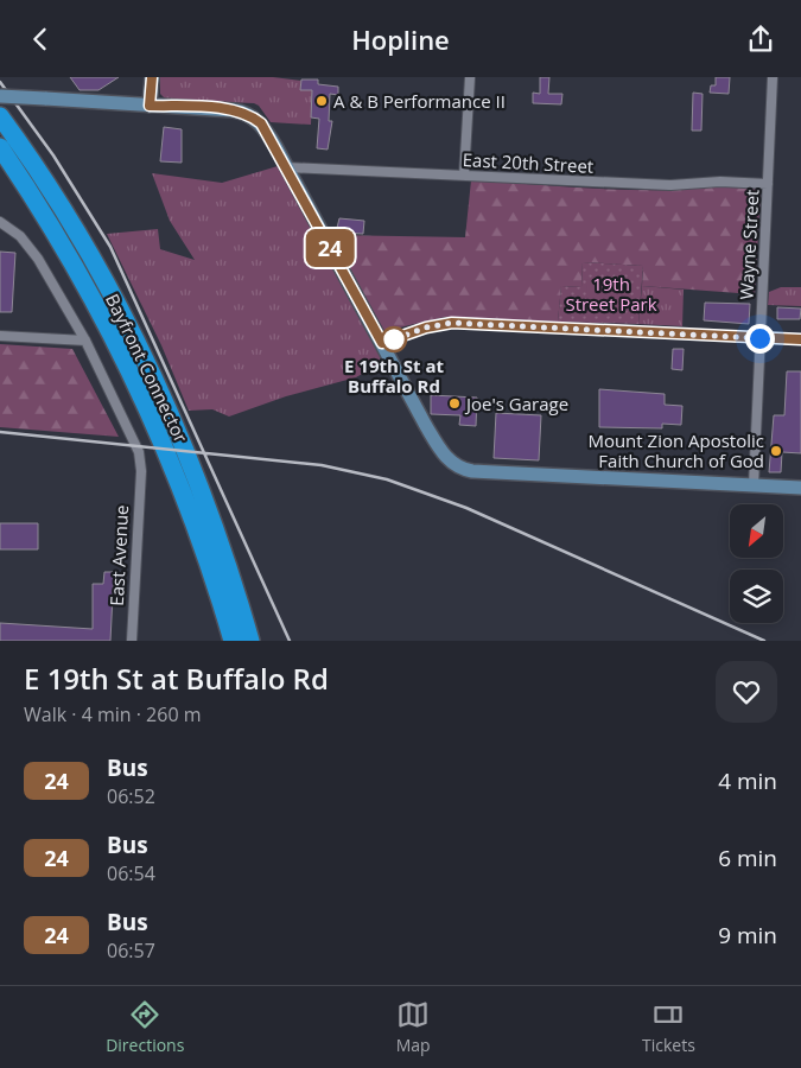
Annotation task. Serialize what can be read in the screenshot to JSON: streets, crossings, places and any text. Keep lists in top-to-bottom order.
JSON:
{
  "streets": {
    "highway": ["Bayfront Connector"],
    "street": ["East 20th Street", "Wayne Street", "East Avenue"]
  },
  "crossings": [
    ["East 20th Street", "Wayne Street"]
  ],
  "parks": ["19th Street Park"],
  "places": [
    "A & B Performance II",
    "E 19th St at Buffalo Rd",
    "Joe's Garage",
    "Mount Zion Apostolic Faith Church of God"
  ],
  "lines": ["bus line 24"],
  "north": "bottom left",
  "page": {
    "header": "Hopline",
    "on_map": "24",
    "heading": ["E 19th St at Buffalo Rd", "Walk · 4 min · 260 m"],
    "list": [
      {
        "mark": "24",
        "name": "Bus",
        "note": "06:52",
        "value": "4 min"
      },
      {
        "mark": "24",
        "name": "Bus",
        "note": "06:54",
        "value": "6 min"
      },
      {
        "mark": "24",
        "name": "Bus",
        "note": "06:57",
        "value": "9 min"
      }
    ],
    "tabs": ["Directions", "Map", "Tickets"]
  }
}
